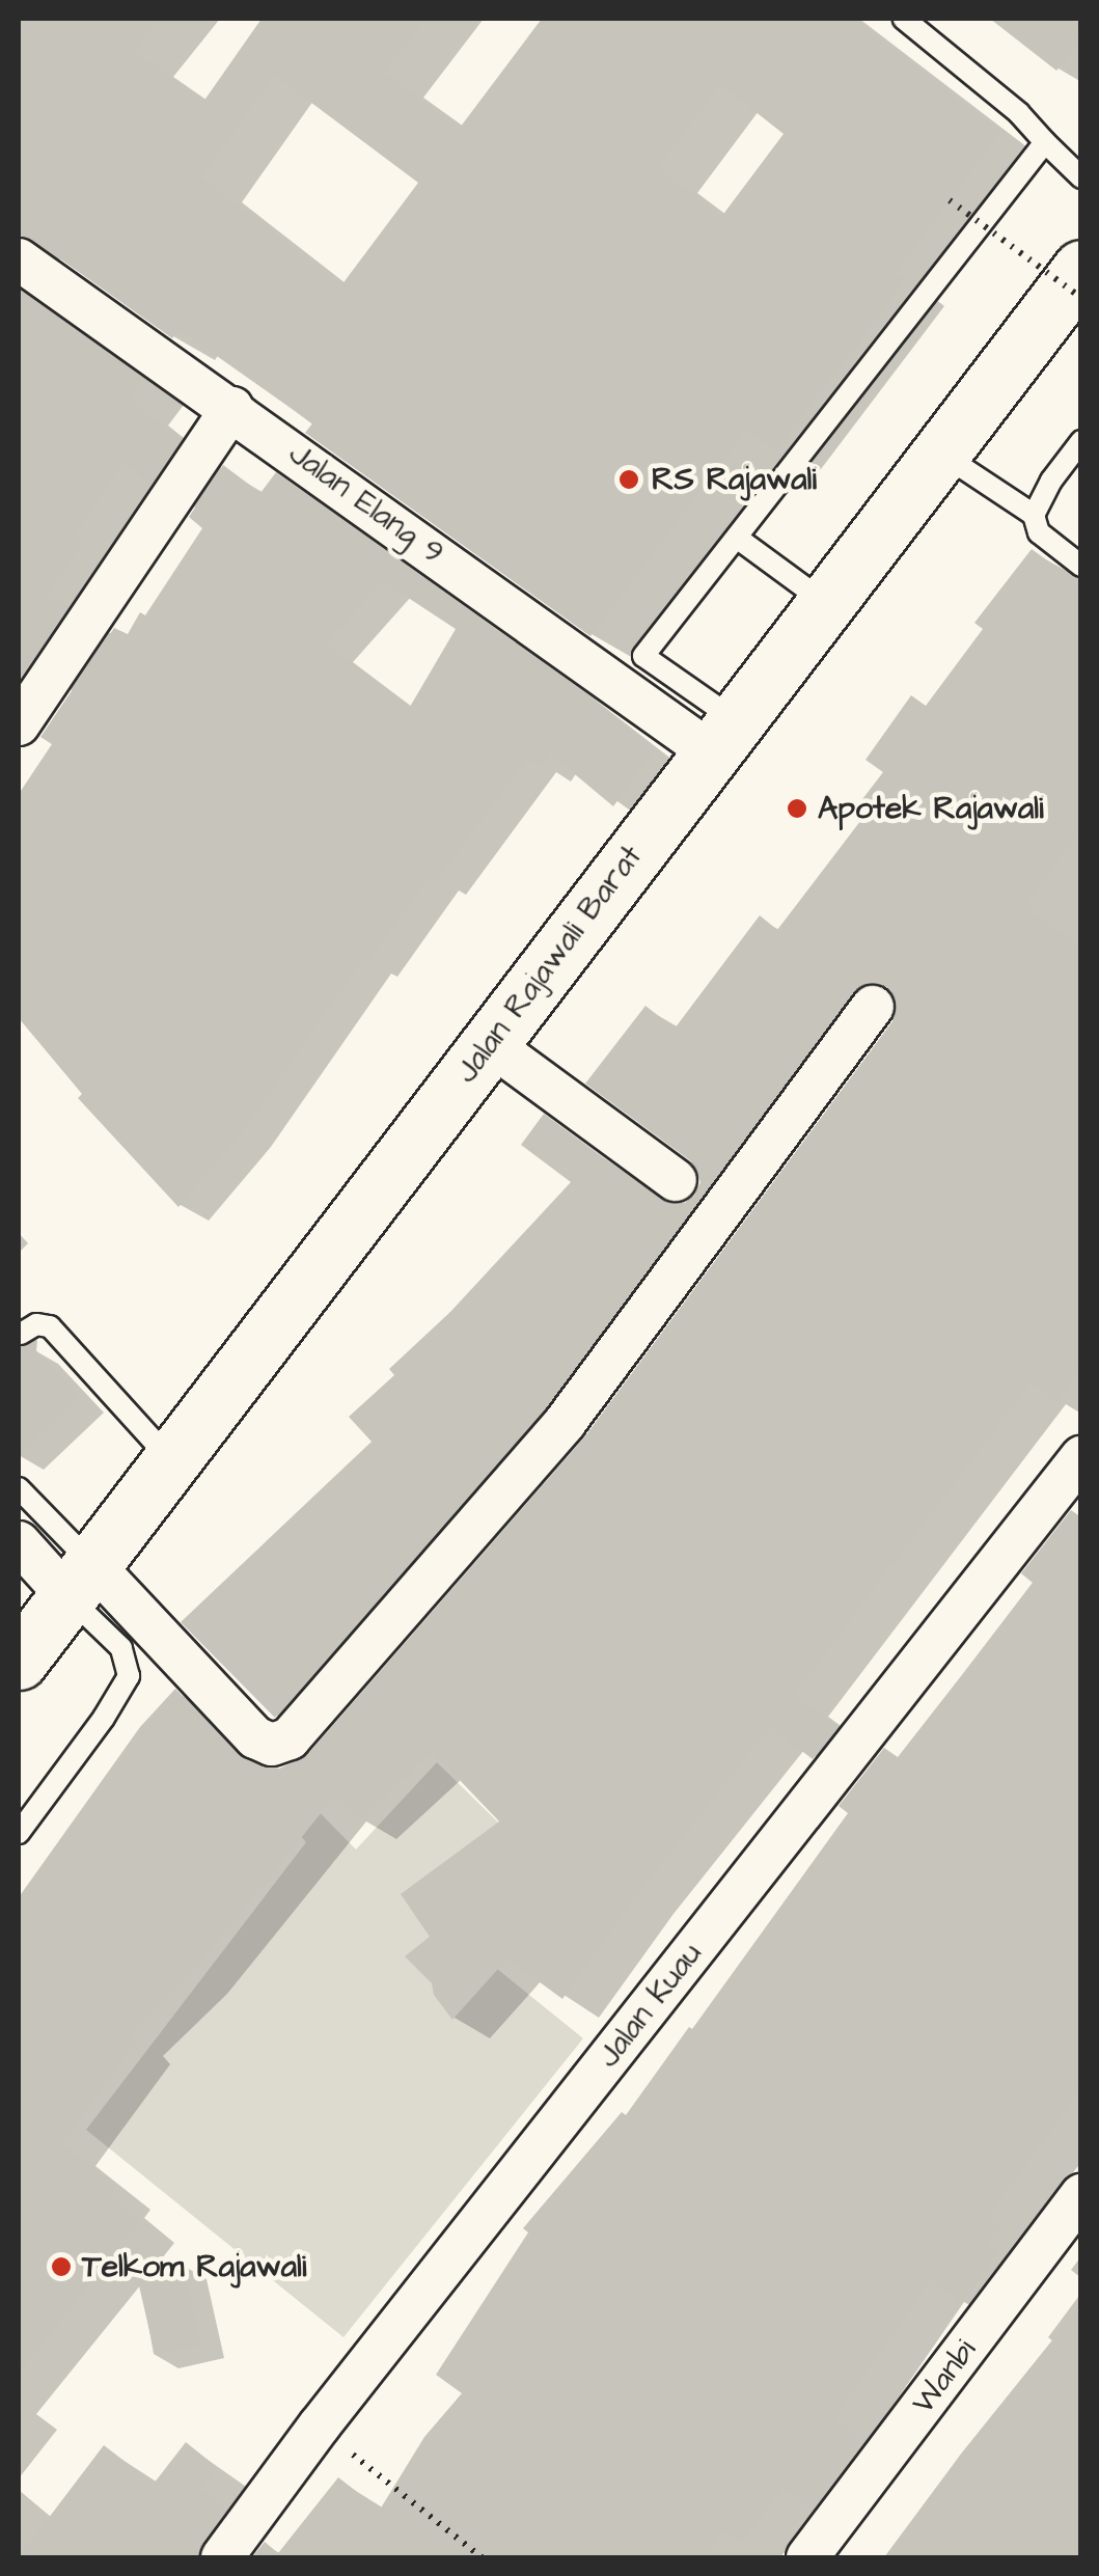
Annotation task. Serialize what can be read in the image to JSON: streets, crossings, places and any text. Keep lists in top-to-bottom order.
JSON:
{
  "streets": {
    "highway": ["Jalan Rajawali Barat"],
    "street": ["Jalan Elang 9", "Jalan Kuau", "Wanbi"]
  },
  "crossings": [
    ["Jalan Elang 9", "Jalan Rajawali Barat"]
  ],
  "places": ["RS Rajawali", "Apotek Rajawali", "Telkom Rajawali"]
}
